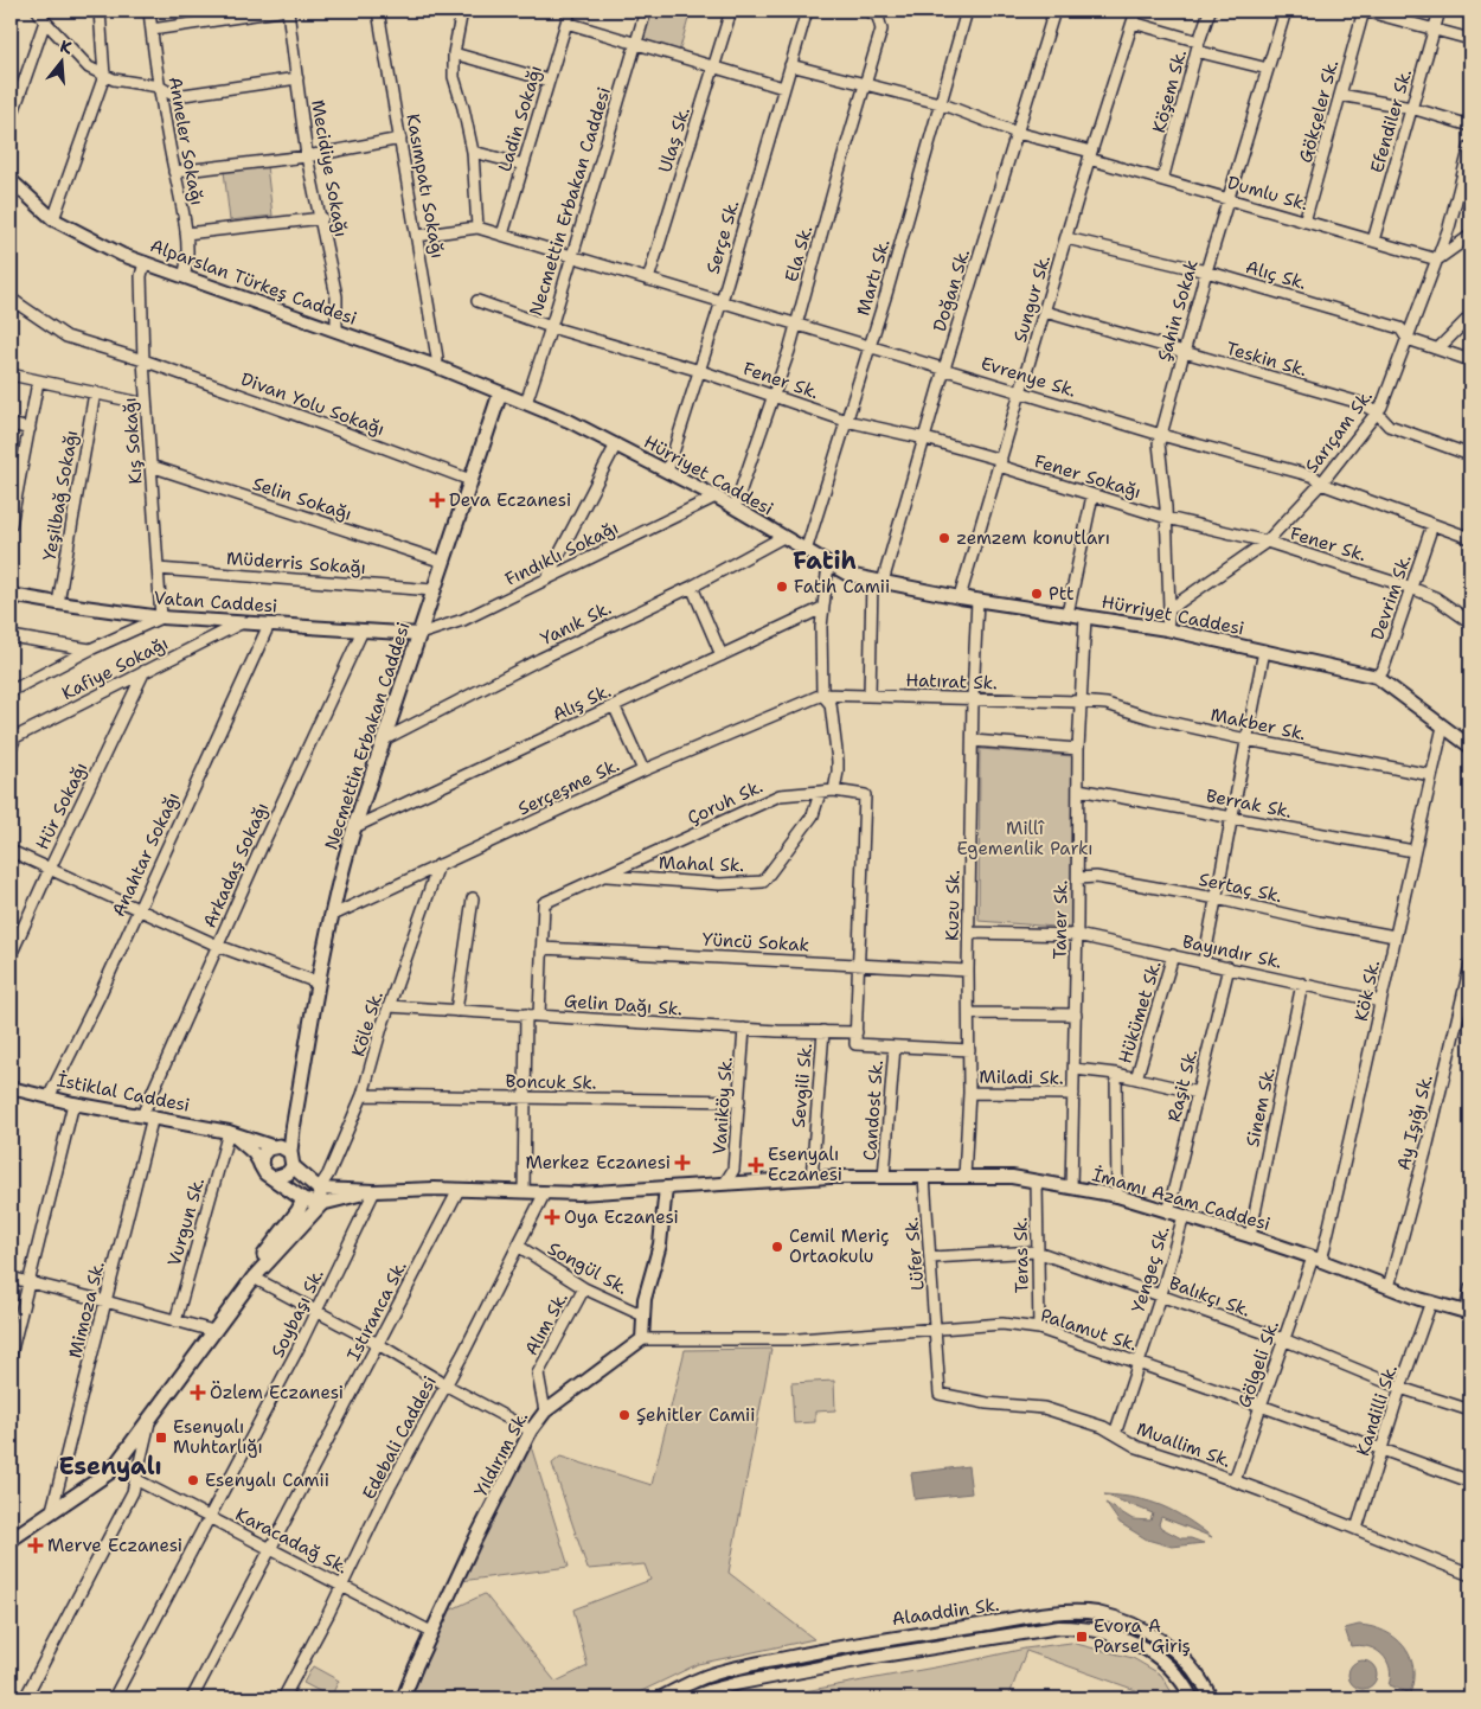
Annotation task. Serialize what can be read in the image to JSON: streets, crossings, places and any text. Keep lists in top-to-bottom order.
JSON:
{
  "streets": {
    "main road": ["Necmettin Erbakan Caddesi"],
    "street": [
      "Köşem Sk.",
      "Gökçeler Sk.",
      "Ladin Sokağı",
      "Efendiler Sk.",
      "Ulaş Sk.",
      "Anneler Sokağı",
      "Mecidiye Sokağı",
      "Kasımpatı Sokağı",
      "Dumlu Sk.",
      "Serçe Sk.",
      "Ela Sk.",
      "Alıç Sk.",
      "Martı Sk.",
      "Alparslan Türkeş Caddesi",
      "Doğan Sk.",
      "Sungur Sk.",
      "Şahin Sokak",
      "Teskin Sk.",
      "Evrenye Sk.",
      "Fener Sk.",
      "Divan Yolu Sokağı",
      "Sarıçam Sk.",
      "Kış Sokağı",
      "Hürriyet Caddesi",
      "Fener Sokağı",
      "Yeşilbağ Sokağı",
      "Selin Sokağı",
      "Fındıklı Sokağı",
      "Müderris Sokağı",
      "Devrim Sk.",
      "Vatan Caddesi",
      "Yanık Sk.",
      "Kafiye Sokağı",
      "Hatırat Sk.",
      "Alış Sk.",
      "Makber Sk.",
      "Serçeşme Sk.",
      "Çoruh Sk.",
      "Berrak Sk.",
      "Hür Sokağı",
      "Anahtar Sokağı",
      "Mahal Sk.",
      "Arkadaş Sokağı",
      "Sertaç Sk.",
      "Kuzu Sk.",
      "Taner Sk.",
      "Yüncü Sokak",
      "Bayındır Sk.",
      "Kök Sk.",
      "Gelin Dağı Sk.",
      "Hükümet Sk.",
      "Köle Sk.",
      "Miladi Sk.",
      "Boncuk Sk.",
      "Sevgili Sk.",
      "Raşit Sk.",
      "İstiklal Caddesi",
      "Vaniköy Sk.",
      "Sinem Sk.",
      "Candost Sk.",
      "Ay Işığı Sk.",
      "İmamı Azam Caddesi",
      "Vurgun Sk.",
      "Lüfer Sk.",
      "Teras Sk.",
      "Songül Sk.",
      "Yengeç Sk.",
      "Balıkçı Sk.",
      "Mimoza Sk.",
      "Istıranca Sk.",
      "Soybaşı Sk.",
      "Alım Sk.",
      "Palamut Sk.",
      "Gölgeli Sk.",
      "Kandilli Sk.",
      "Edebali Caddesi",
      "Muallim Sk.",
      "Yıldırım Sk.",
      "Karacadağ Sk.",
      "Alaaddin Sk."
    ]
  },
  "crossings": [
    ["Köşem Sk.", "Dumlu Sk."],
    ["Gökçeler Sk.", "Dumlu Sk."],
    ["Ladin Sokağı", "Evrenye Sk."],
    ["Efendiler Sk.", "Dumlu Sk."],
    ["Ulaş Sk.", "Evrenye Sk."],
    ["Anneler Sokağı", "Alparslan Türkeş Caddesi"],
    ["Mecidiye Sokağı", "Alparslan Türkeş Caddesi"],
    ["Kasımpatı Sokağı", "Alparslan Türkeş Caddesi"],
    ["Dumlu Sk.", "Serçe Sk."],
    ["Dumlu Sk.", "Ela Sk."],
    ["Dumlu Sk.", "Martı Sk."],
    ["Dumlu Sk.", "Doğan Sk."],
    ["Dumlu Sk.", "Sungur Sk."],
    ["Dumlu Sk.", "Şahin Sokak"],
    ["Dumlu Sk.", "Sarıçam Sk."],
    ["Necmettin Erbakan Caddesi", "Alparslan Türkeş Caddesi"],
    ["Necmettin Erbakan Caddesi", "Evrenye Sk."],
    ["Necmettin Erbakan Caddesi", "Fener Sk."],
    ["Necmettin Erbakan Caddesi", "Divan Yolu Sokağı"],
    ["Necmettin Erbakan Caddesi", "Hürriyet Caddesi"],
    ["Necmettin Erbakan Caddesi", "Selin Sokağı"],
    ["Necmettin Erbakan Caddesi", "Fındıklı Sokağı"],
    ["Necmettin Erbakan Caddesi", "Müderris Sokağı"],
    ["Necmettin Erbakan Caddesi", "Vatan Caddesi"],
    ["Necmettin Erbakan Caddesi", "Yanık Sk."],
    ["Necmettin Erbakan Caddesi", "Alış Sk."],
    ["Necmettin Erbakan Caddesi", "Serçeşme Sk."],
    ["Necmettin Erbakan Caddesi", "İstiklal Caddesi"],
    ["Serçe Sk.", "Evrenye Sk."],
    ["Serçe Sk.", "Fener Sk."],
    ["Serçe Sk.", "Hürriyet Caddesi"],
    ["Ela Sk.", "Evrenye Sk."],
    ["Ela Sk.", "Fener Sk."],
    ["Ela Sk.", "Hürriyet Caddesi"],
    ["Alıç Sk.", "Sungur Sk."],
    ["Alıç Sk.", "Şahin Sokak"],
    ["Alıç Sk.", "Sarıçam Sk."],
    ["Martı Sk.", "Evrenye Sk."],
    ["Martı Sk.", "Fener Sk."],
    ["Martı Sk.", "Hürriyet Caddesi"],
    ["Alparslan Türkeş Caddesi", "Kış Sokağı"],
    ["Alparslan Türkeş Caddesi", "Hürriyet Caddesi"],
    ["Doğan Sk.", "Evrenye Sk."],
    ["Doğan Sk.", "Fener Sk."],
    ["Doğan Sk.", "Hürriyet Caddesi"],
    ["Doğan Sk.", "Hatırat Sk."],
    ["Sungur Sk.", "Teskin Sk."],
    ["Sungur Sk.", "Evrenye Sk."],
    ["Sungur Sk.", "Fener Sk."],
    ["Sungur Sk.", "Hürriyet Caddesi"],
    ["Sungur Sk.", "Fener Sokağı"],
    ["Şahin Sokak", "Teskin Sk."],
    ["Şahin Sokak", "Evrenye Sk."],
    ["Şahin Sokak", "Fener Sk."],
    ["Şahin Sokak", "Sarıçam Sk."],
    ["Şahin Sokak", "Hürriyet Caddesi"],
    ["Şahin Sokak", "Fener Sokağı"],
    ["Teskin Sk.", "Sarıçam Sk."],
    ["Evrenye Sk.", "Sarıçam Sk."],
    ["Evrenye Sk.", "Devrim Sk."],
    ["Fener Sk.", "Sarıçam Sk."],
    ["Fener Sk.", "Fener Sokağı"],
    ["Fener Sk.", "Devrim Sk."],
    ["Divan Yolu Sokağı", "Kış Sokağı"],
    ["Kış Sokağı", "Selin Sokağı"],
    ["Kış Sokağı", "Müderris Sokağı"],
    ["Kış Sokağı", "Vatan Caddesi"],
    ["Hürriyet Caddesi", "Fındıklı Sokağı"],
    ["Hürriyet Caddesi", "Devrim Sk."],
    ["Hürriyet Caddesi", "Yanık Sk."],
    ["Hürriyet Caddesi", "Kuzu Sk."],
    ["Hürriyet Caddesi", "Taner Sk."],
    ["Hürriyet Caddesi", "Kök Sk."],
    ["Yeşilbağ Sokağı", "Vatan Caddesi"],
    ["Fındıklı Sokağı", "Vatan Caddesi"],
    ["Vatan Caddesi", "Kafiye Sokağı"],
    ["Vatan Caddesi", "Anahtar Sokağı"],
    ["Vatan Caddesi", "Arkadaş Sokağı"],
    ["Kafiye Sokağı", "Hür Sokağı"],
    ["Hatırat Sk.", "Makber Sk."],
    ["Hatırat Sk.", "Serçeşme Sk."],
    ["Hatırat Sk.", "Kuzu Sk."],
    ["Hatırat Sk.", "Taner Sk."],
    ["Makber Sk.", "Taner Sk."],
    ["Makber Sk.", "Kök Sk."],
    ["Serçeşme Sk.", "Köle Sk."],
    ["Çoruh Sk.", "Mahal Sk."],
    ["Çoruh Sk.", "Yüncü Sokak"],
    ["Çoruh Sk.", "Gelin Dağı Sk."],
    ["Berrak Sk.", "Taner Sk."],
    ["Berrak Sk.", "Kök Sk."],
    ["Anahtar Sokağı", "İstiklal Caddesi"],
    ["Arkadaş Sokağı", "İstiklal Caddesi"],
    ["Arkadaş Sokağı", "Mimoza Sk."],
    ["Sertaç Sk.", "Taner Sk."],
    ["Sertaç Sk.", "Kök Sk."],
    ["Kuzu Sk.", "Yüncü Sokak"],
    ["Kuzu Sk.", "Bayındır Sk."],
    ["Kuzu Sk.", "Miladi Sk."],
    ["Kuzu Sk.", "İmamı Azam Caddesi"],
    ["Taner Sk.", "Bayındır Sk."],
    ["Taner Sk.", "Miladi Sk."],
    ["Taner Sk.", "İmamı Azam Caddesi"],
    ["Bayındır Sk.", "Kök Sk."],
    ["Bayındır Sk.", "Hükümet Sk."],
    ["Bayındır Sk.", "Raşit Sk."],
    ["Bayındır Sk.", "Sinem Sk."],
    ["Kök Sk.", "İmamı Azam Caddesi"],
    ["Kök Sk.", "Gölgeli Sk."],
    ["Gelin Dağı Sk.", "Köle Sk."],
    ["Gelin Dağı Sk.", "Sevgili Sk."],
    ["Gelin Dağı Sk.", "Vaniköy Sk."],
    ["Köle Sk.", "Boncuk Sk."],
    ["Köle Sk.", "İmamı Azam Caddesi"],
    ["Boncuk Sk.", "Vaniköy Sk."],
    ["Sevgili Sk.", "İmamı Azam Caddesi"],
    ["Raşit Sk.", "İmamı Azam Caddesi"],
    ["İstiklal Caddesi", "Vurgun Sk."],
    ["İstiklal Caddesi", "Mimoza Sk."],
    ["Vaniköy Sk.", "İmamı Azam Caddesi"],
    ["Sinem Sk.", "İmamı Azam Caddesi"],
    ["Candost Sk.", "İmamı Azam Caddesi"],
    ["Ay Işığı Sk.", "İmamı Azam Caddesi"],
    ["İmamı Azam Caddesi", "Lüfer Sk."],
    ["İmamı Azam Caddesi", "Teras Sk."],
    ["İmamı Azam Caddesi", "Yengeç Sk."],
    ["İmamı Azam Caddesi", "Istıranca Sk."],
    ["İmamı Azam Caddesi", "Soybaşı Sk."],
    ["İmamı Azam Caddesi", "Gölgeli Sk."],
    ["İmamı Azam Caddesi", "Kandilli Sk."],
    ["İmamı Azam Caddesi", "Edebali Caddesi"],
    ["Lüfer Sk.", "Balıkçı Sk."],
    ["Lüfer Sk.", "Palamut Sk."],
    ["Lüfer Sk.", "Muallim Sk."],
    ["Teras Sk.", "Balıkçı Sk."],
    ["Teras Sk.", "Palamut Sk."],
    ["Songül Sk.", "Alım Sk."],
    ["Songül Sk.", "Edebali Caddesi"],
    ["Yengeç Sk.", "Balıkçı Sk."],
    ["Yengeç Sk.", "Palamut Sk."],
    ["Yengeç Sk.", "Muallim Sk."],
    ["Balıkçı Sk.", "Gölgeli Sk."],
    ["Balıkçı Sk.", "Kandilli Sk."],
    ["Istıranca Sk.", "Karacadağ Sk."],
    ["Soybaşı Sk.", "Karacadağ Sk."],
    ["Alım Sk.", "Yıldırım Sk."],
    ["Palamut Sk.", "Gölgeli Sk."],
    ["Palamut Sk.", "Kandilli Sk."],
    ["Palamut Sk.", "Muallim Sk."],
    ["Palamut Sk.", "Yıldırım Sk."],
    ["Gölgeli Sk.", "Muallim Sk."],
    ["Kandilli Sk.", "Muallim Sk."],
    ["Edebali Caddesi", "Karacadağ Sk."],
    ["Yıldırım Sk.", "Karacadağ Sk."]
  ],
  "districts": ["Fatih", "Esenyalı"],
  "parks": ["Millî Egemenlik Parkı"],
  "places": {
    "health": [
      "Deva Eczanesi",
      "Merkez Eczanesi",
      "Esenyalı Eczanesi",
      "Oya Eczanesi",
      "Özlem Eczanesi",
      "Merve Eczanesi"
    ],
    "other": [
      "zemzem konutları",
      "Fatih Camii",
      "Ptt",
      "Cemil Meriç Ortaokulu",
      "Şehitler Camii",
      "Esenyalı Camii"
    ],
    "transit": ["Esenyalı Muhtarlığı", "Evora A Parsel Giriş"]
  },
  "north": "top"
}
